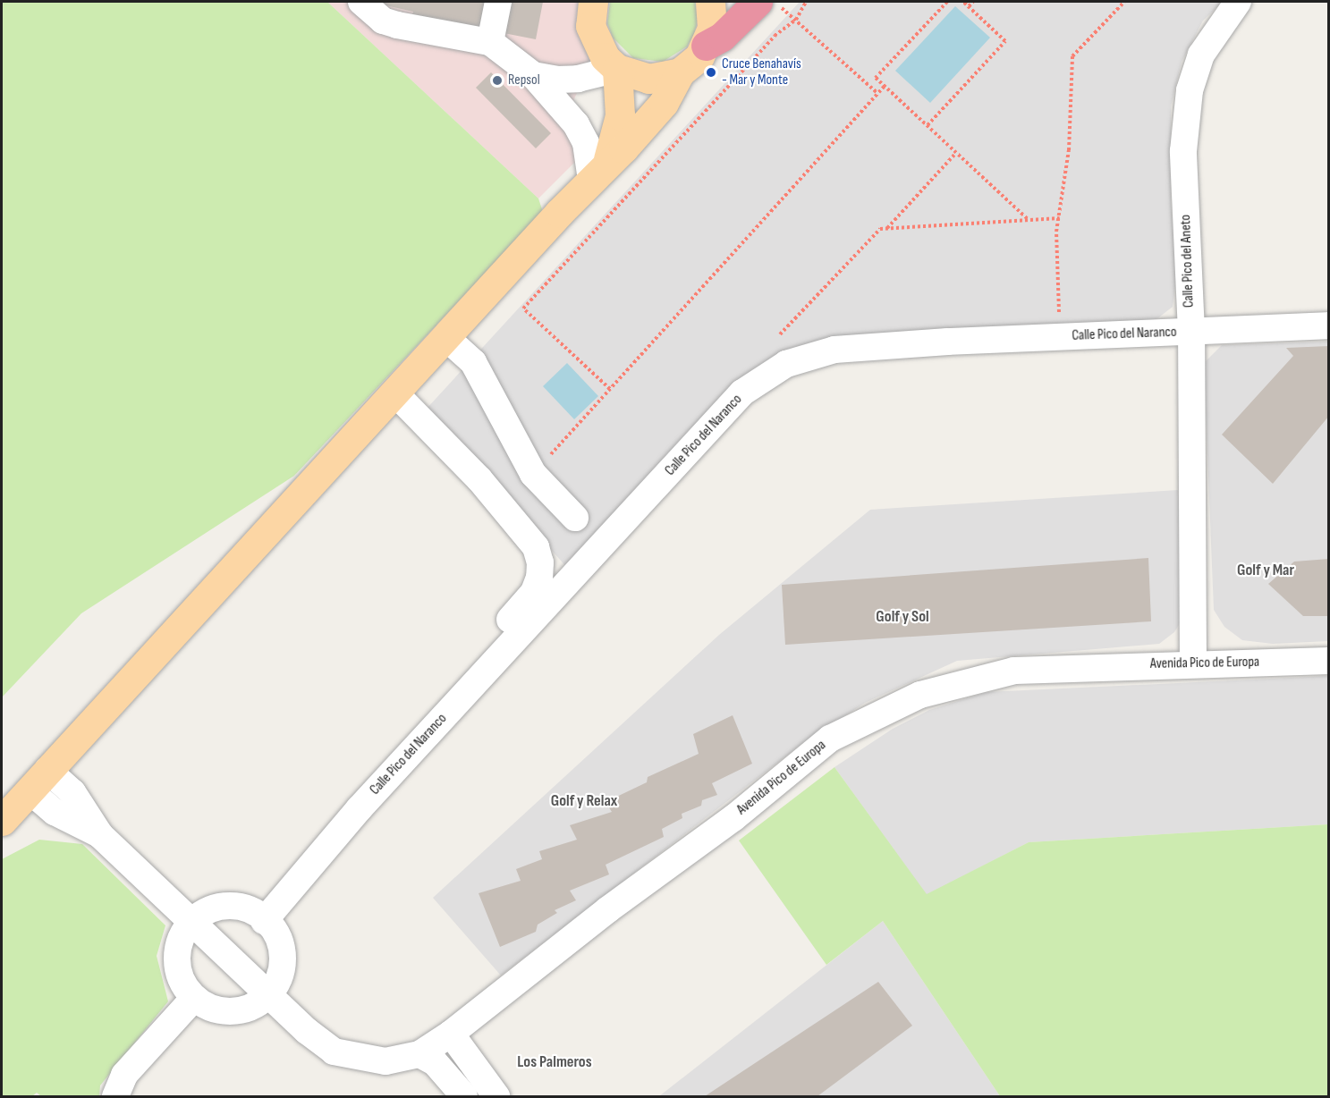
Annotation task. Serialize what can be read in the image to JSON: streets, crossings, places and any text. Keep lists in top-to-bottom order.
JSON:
{
  "streets": {
    "street": ["Calle Pico del Aneto", "Calle Pico del Naranco", "Avenida Pico de Europa"]
  },
  "crossings": [
    ["Calle Pico del Aneto", "Calle Pico del Naranco"],
    ["Calle Pico del Aneto", "Avenida Pico de Europa"]
  ],
  "districts": [
    "Golf y Mar",
    "Golf y Sol",
    "Golf y Relax",
    "Los Palmeros"
  ],
  "places": ["Cruce Benahavís - Mar y Monte", "Repsol"]
}
